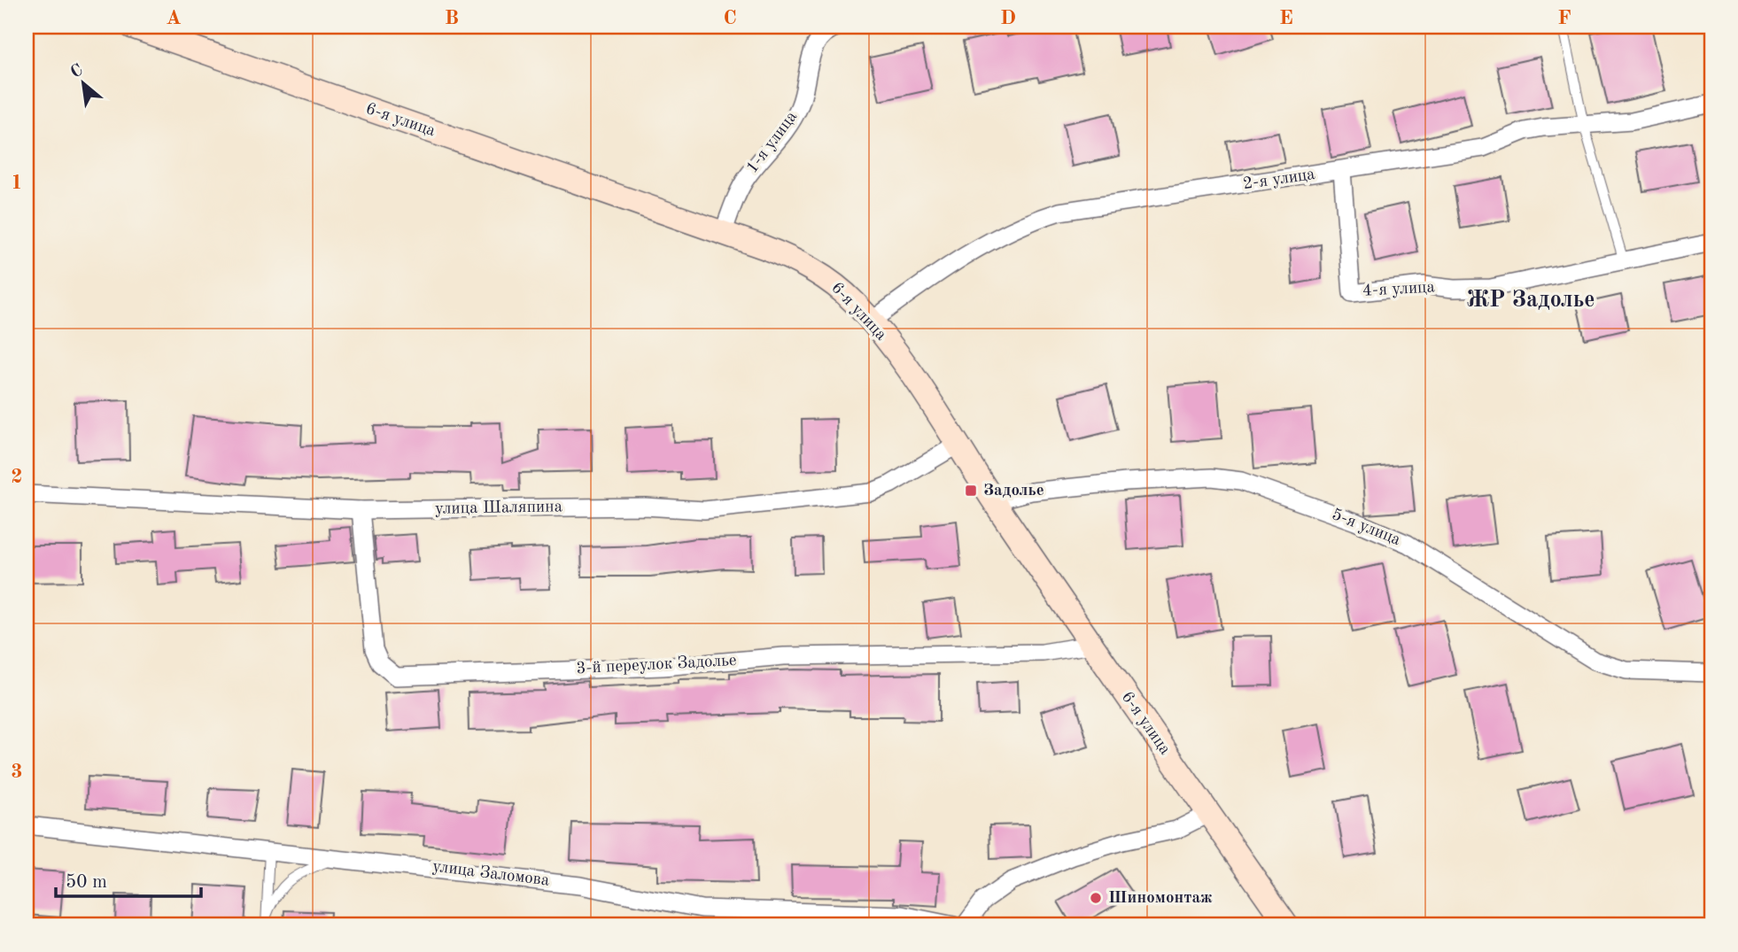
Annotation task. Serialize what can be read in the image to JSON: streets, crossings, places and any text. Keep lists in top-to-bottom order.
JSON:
{
  "streets": {
    "street": [
      "6-я улица",
      "1-я улица",
      "2-я улица",
      "4-я улица",
      "улица Шаляпина",
      "5-я улица",
      "3-й переулок Задолье",
      "улица Заломова"
    ]
  },
  "crossings": [
    ["6-я улица", "1-я улица"],
    ["6-я улица", "2-я улица"],
    ["6-я улица", "улица Шаляпина"],
    ["6-я улица", "5-я улица"],
    ["6-я улица", "3-й переулок Задолье"],
    ["2-я улица", "4-я улица"],
    ["улица Шаляпина", "3-й переулок Задолье"]
  ],
  "districts": ["ЖР Задолье"],
  "places": {
    "transit": ["Задолье"],
    "other": ["Шиномонтаж"]
  },
  "scale_bar": "50 m",
  "north": "top left",
  "grid": {
    "columns": [
      "A",
      "B",
      "C",
      "D",
      "E",
      "F"
    ],
    "rows": ["1", "2", "3"]
  }
}
